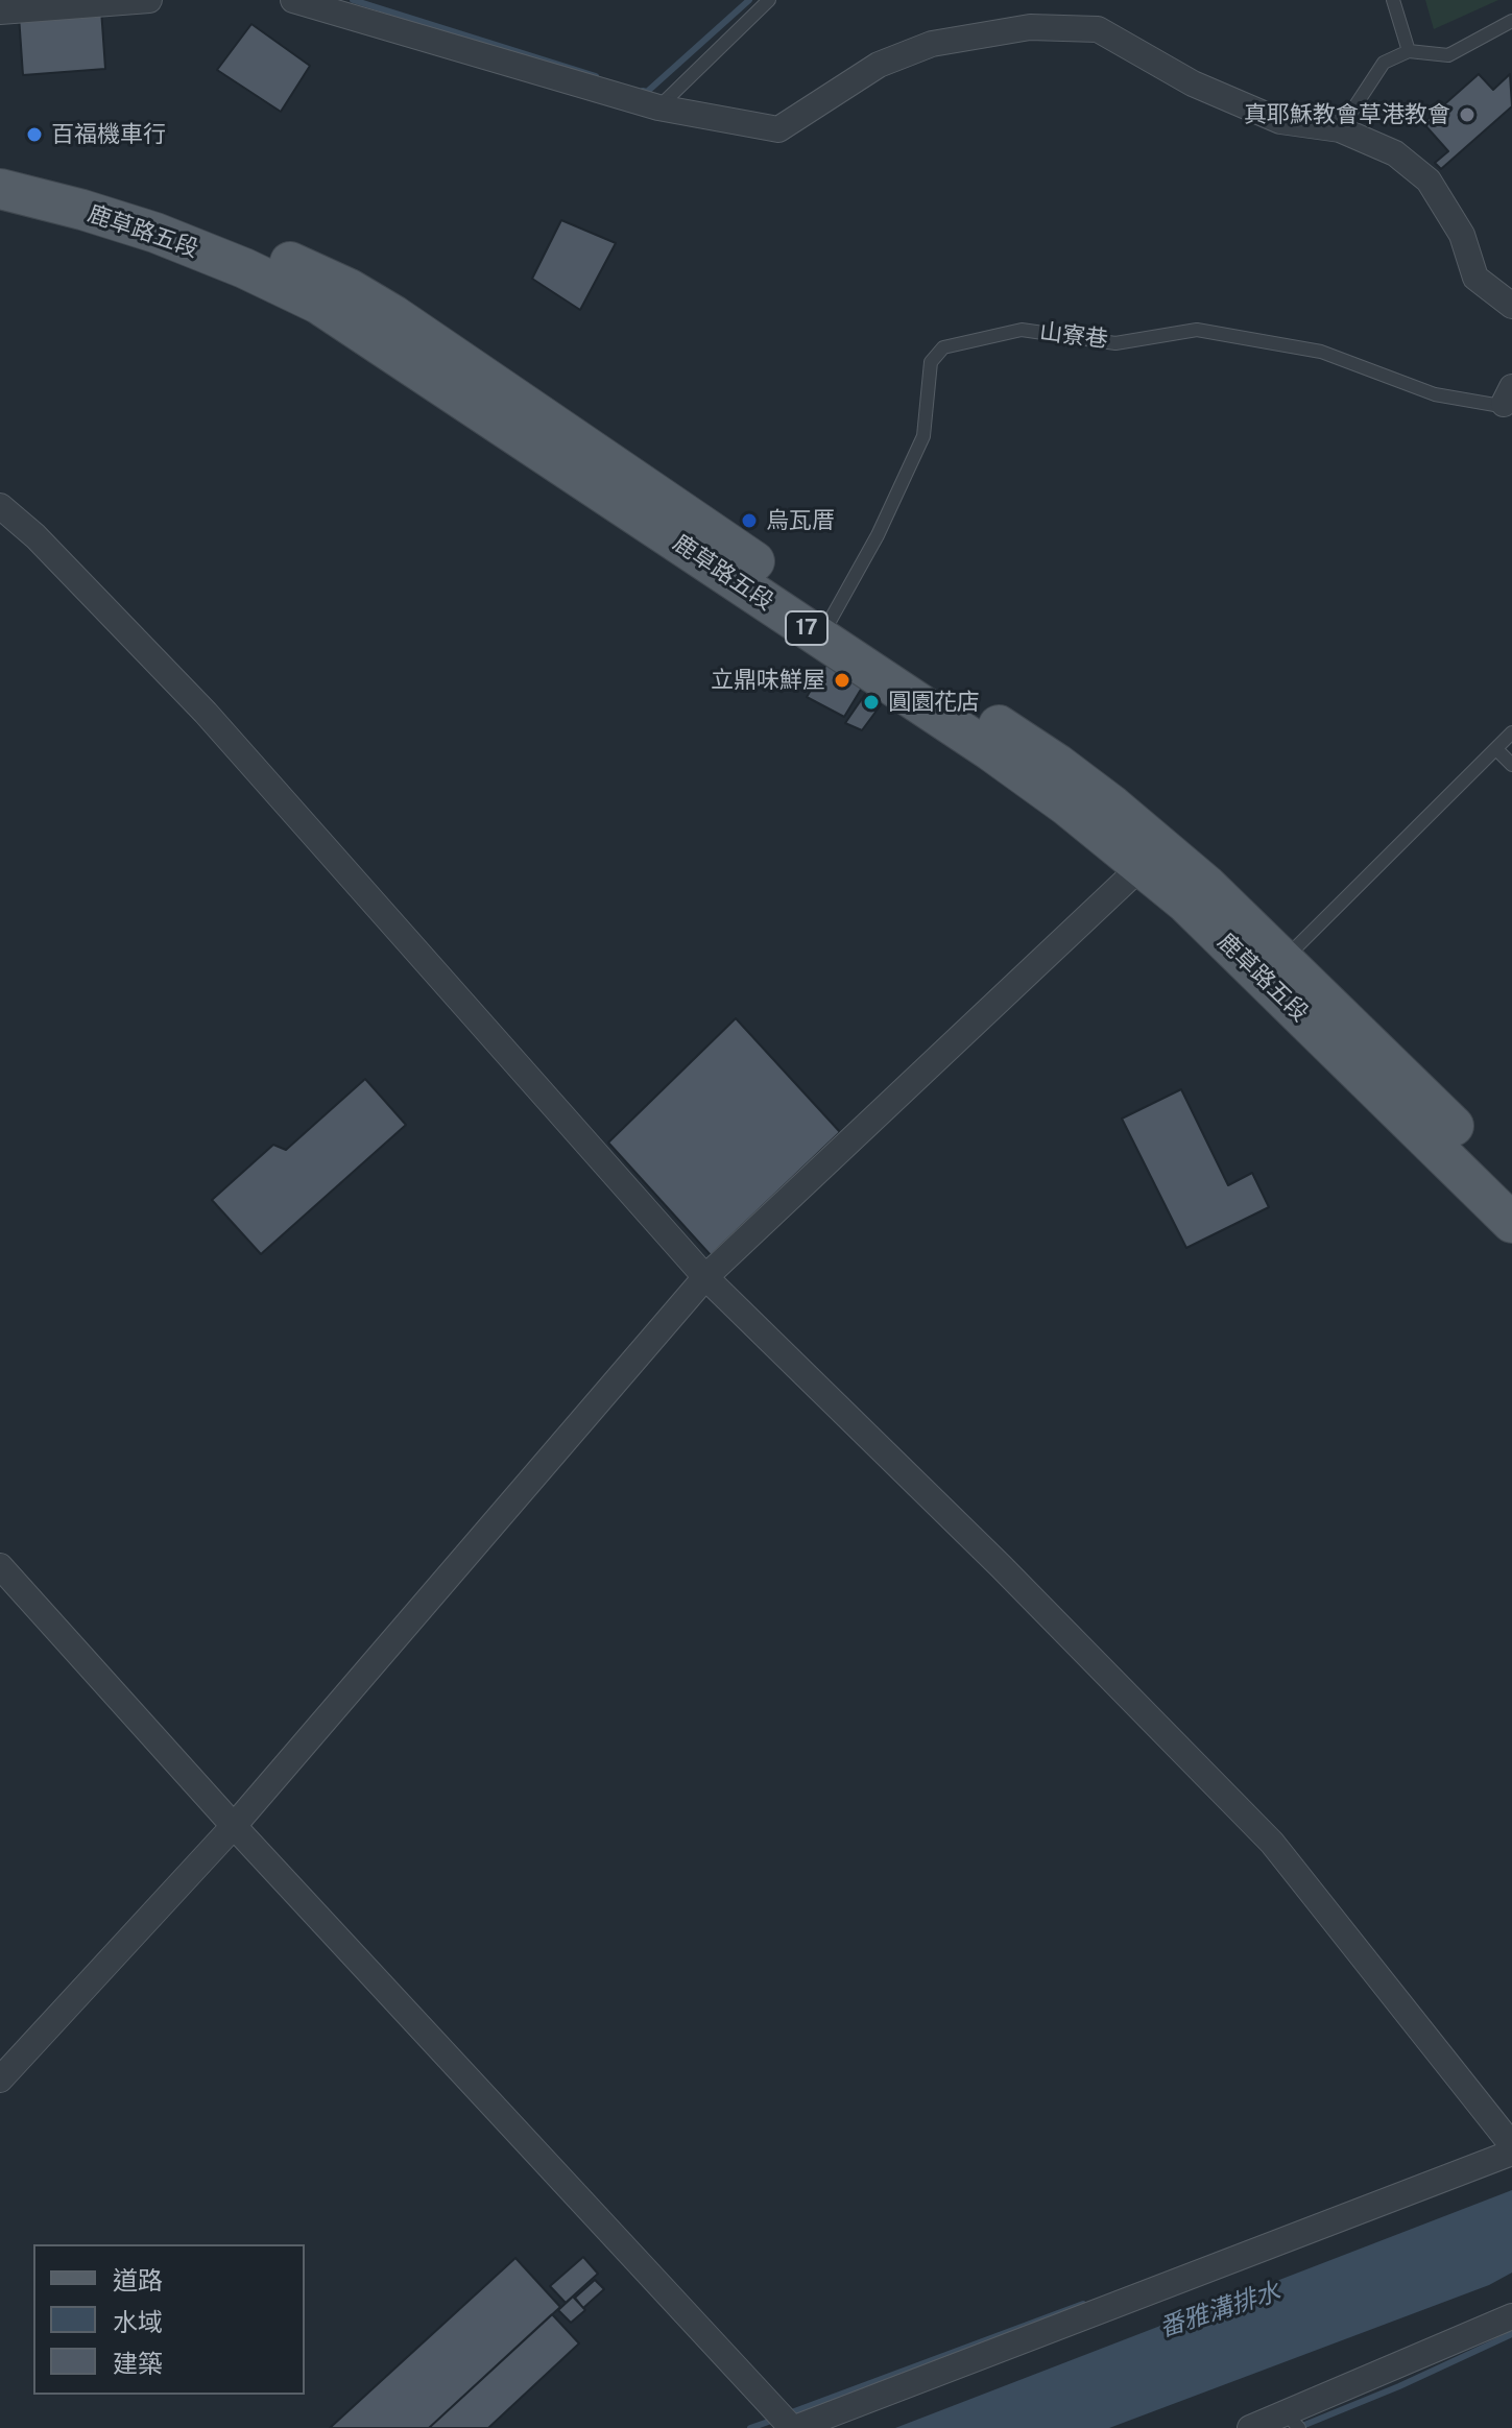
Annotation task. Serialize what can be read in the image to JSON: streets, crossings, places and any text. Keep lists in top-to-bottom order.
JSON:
{
  "streets": {
    "main road": ["鹿草路五段", "17"],
    "lane": ["山寮巷"]
  },
  "crossings": [
    ["鹿草路五段", "山寮巷"]
  ],
  "water": ["番雅溝排水"],
  "places": [
    "真耶穌教會草港教會",
    "百福機車行",
    "烏瓦厝",
    "立鼎味鮮屋",
    "圓園花店"
  ],
  "legend": ["道路", "水域", "建築"]
}
